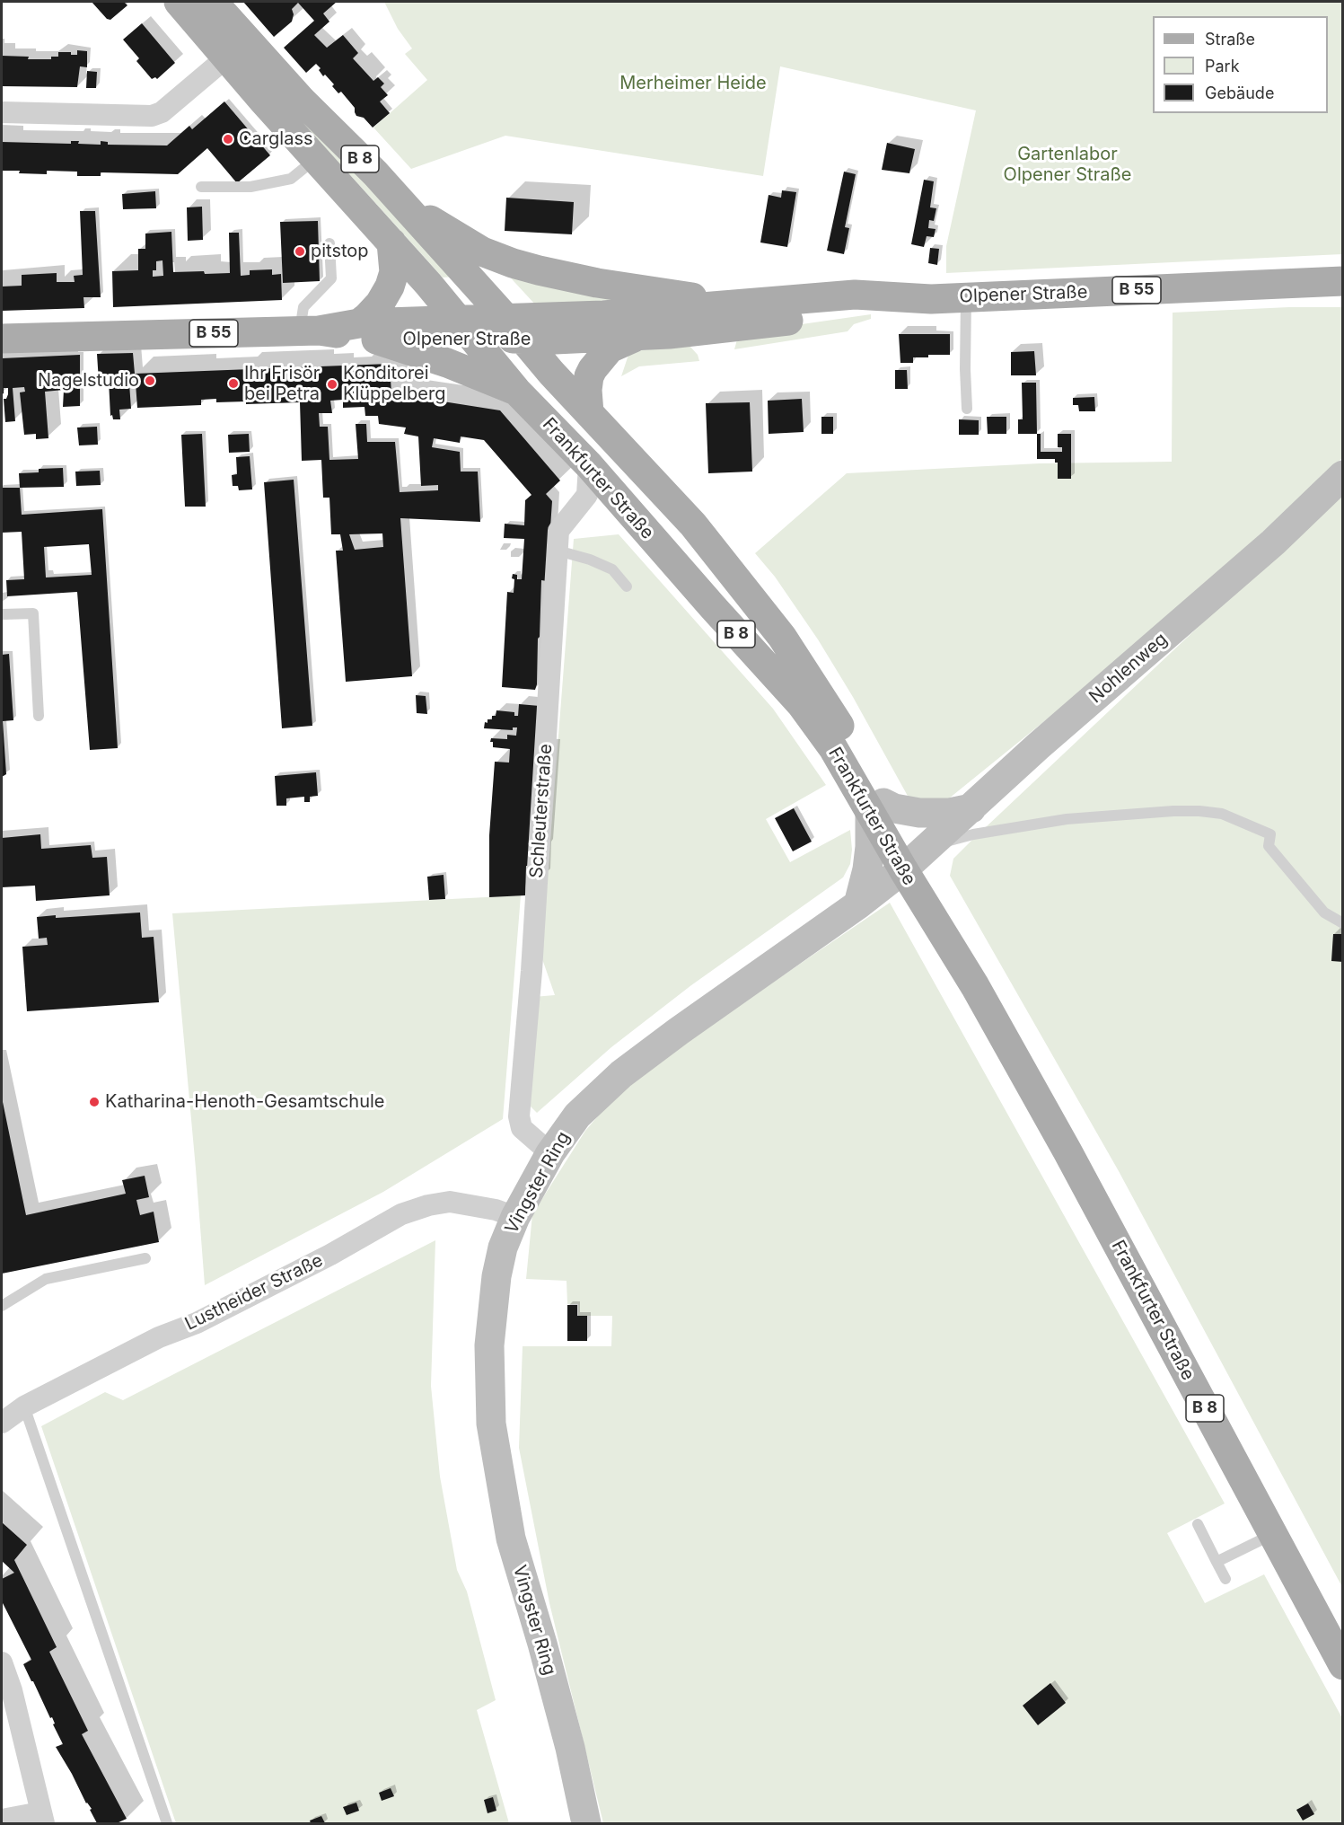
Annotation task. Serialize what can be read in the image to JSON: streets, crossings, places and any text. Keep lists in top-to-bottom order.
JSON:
{
  "streets": {
    "main road": [
      "B 8",
      "B 55",
      "Olpener Straße",
      "Frankfurter Straße",
      "Nohlenweg",
      "Vingster Ring"
    ],
    "street": ["Schleuterstraße", "Lustheider Straße"]
  },
  "crossings": [
    ["B 55", "Olpener Straße"],
    ["B 55", "Frankfurter Straße"],
    ["Olpener Straße", "Frankfurter Straße"],
    ["Frankfurter Straße", "Nohlenweg"],
    ["Frankfurter Straße", "Schleuterstraße"],
    ["Frankfurter Straße", "Vingster Ring"],
    ["Nohlenweg", "Vingster Ring"],
    ["Schleuterstraße", "Vingster Ring"],
    ["Vingster Ring", "Lustheider Straße"]
  ],
  "parks": ["Merheimer Heide", "Gartenlabor Olpener Straße"],
  "places": [
    "Carglass",
    "pitstop",
    "Nagelstudio",
    "Ihr Frisör bei Petra",
    "Konditorei Klüppelberg",
    "Katharina-Henoth-Gesamtschule"
  ],
  "legend": ["Straße", "Park", "Gebäude"]
}
